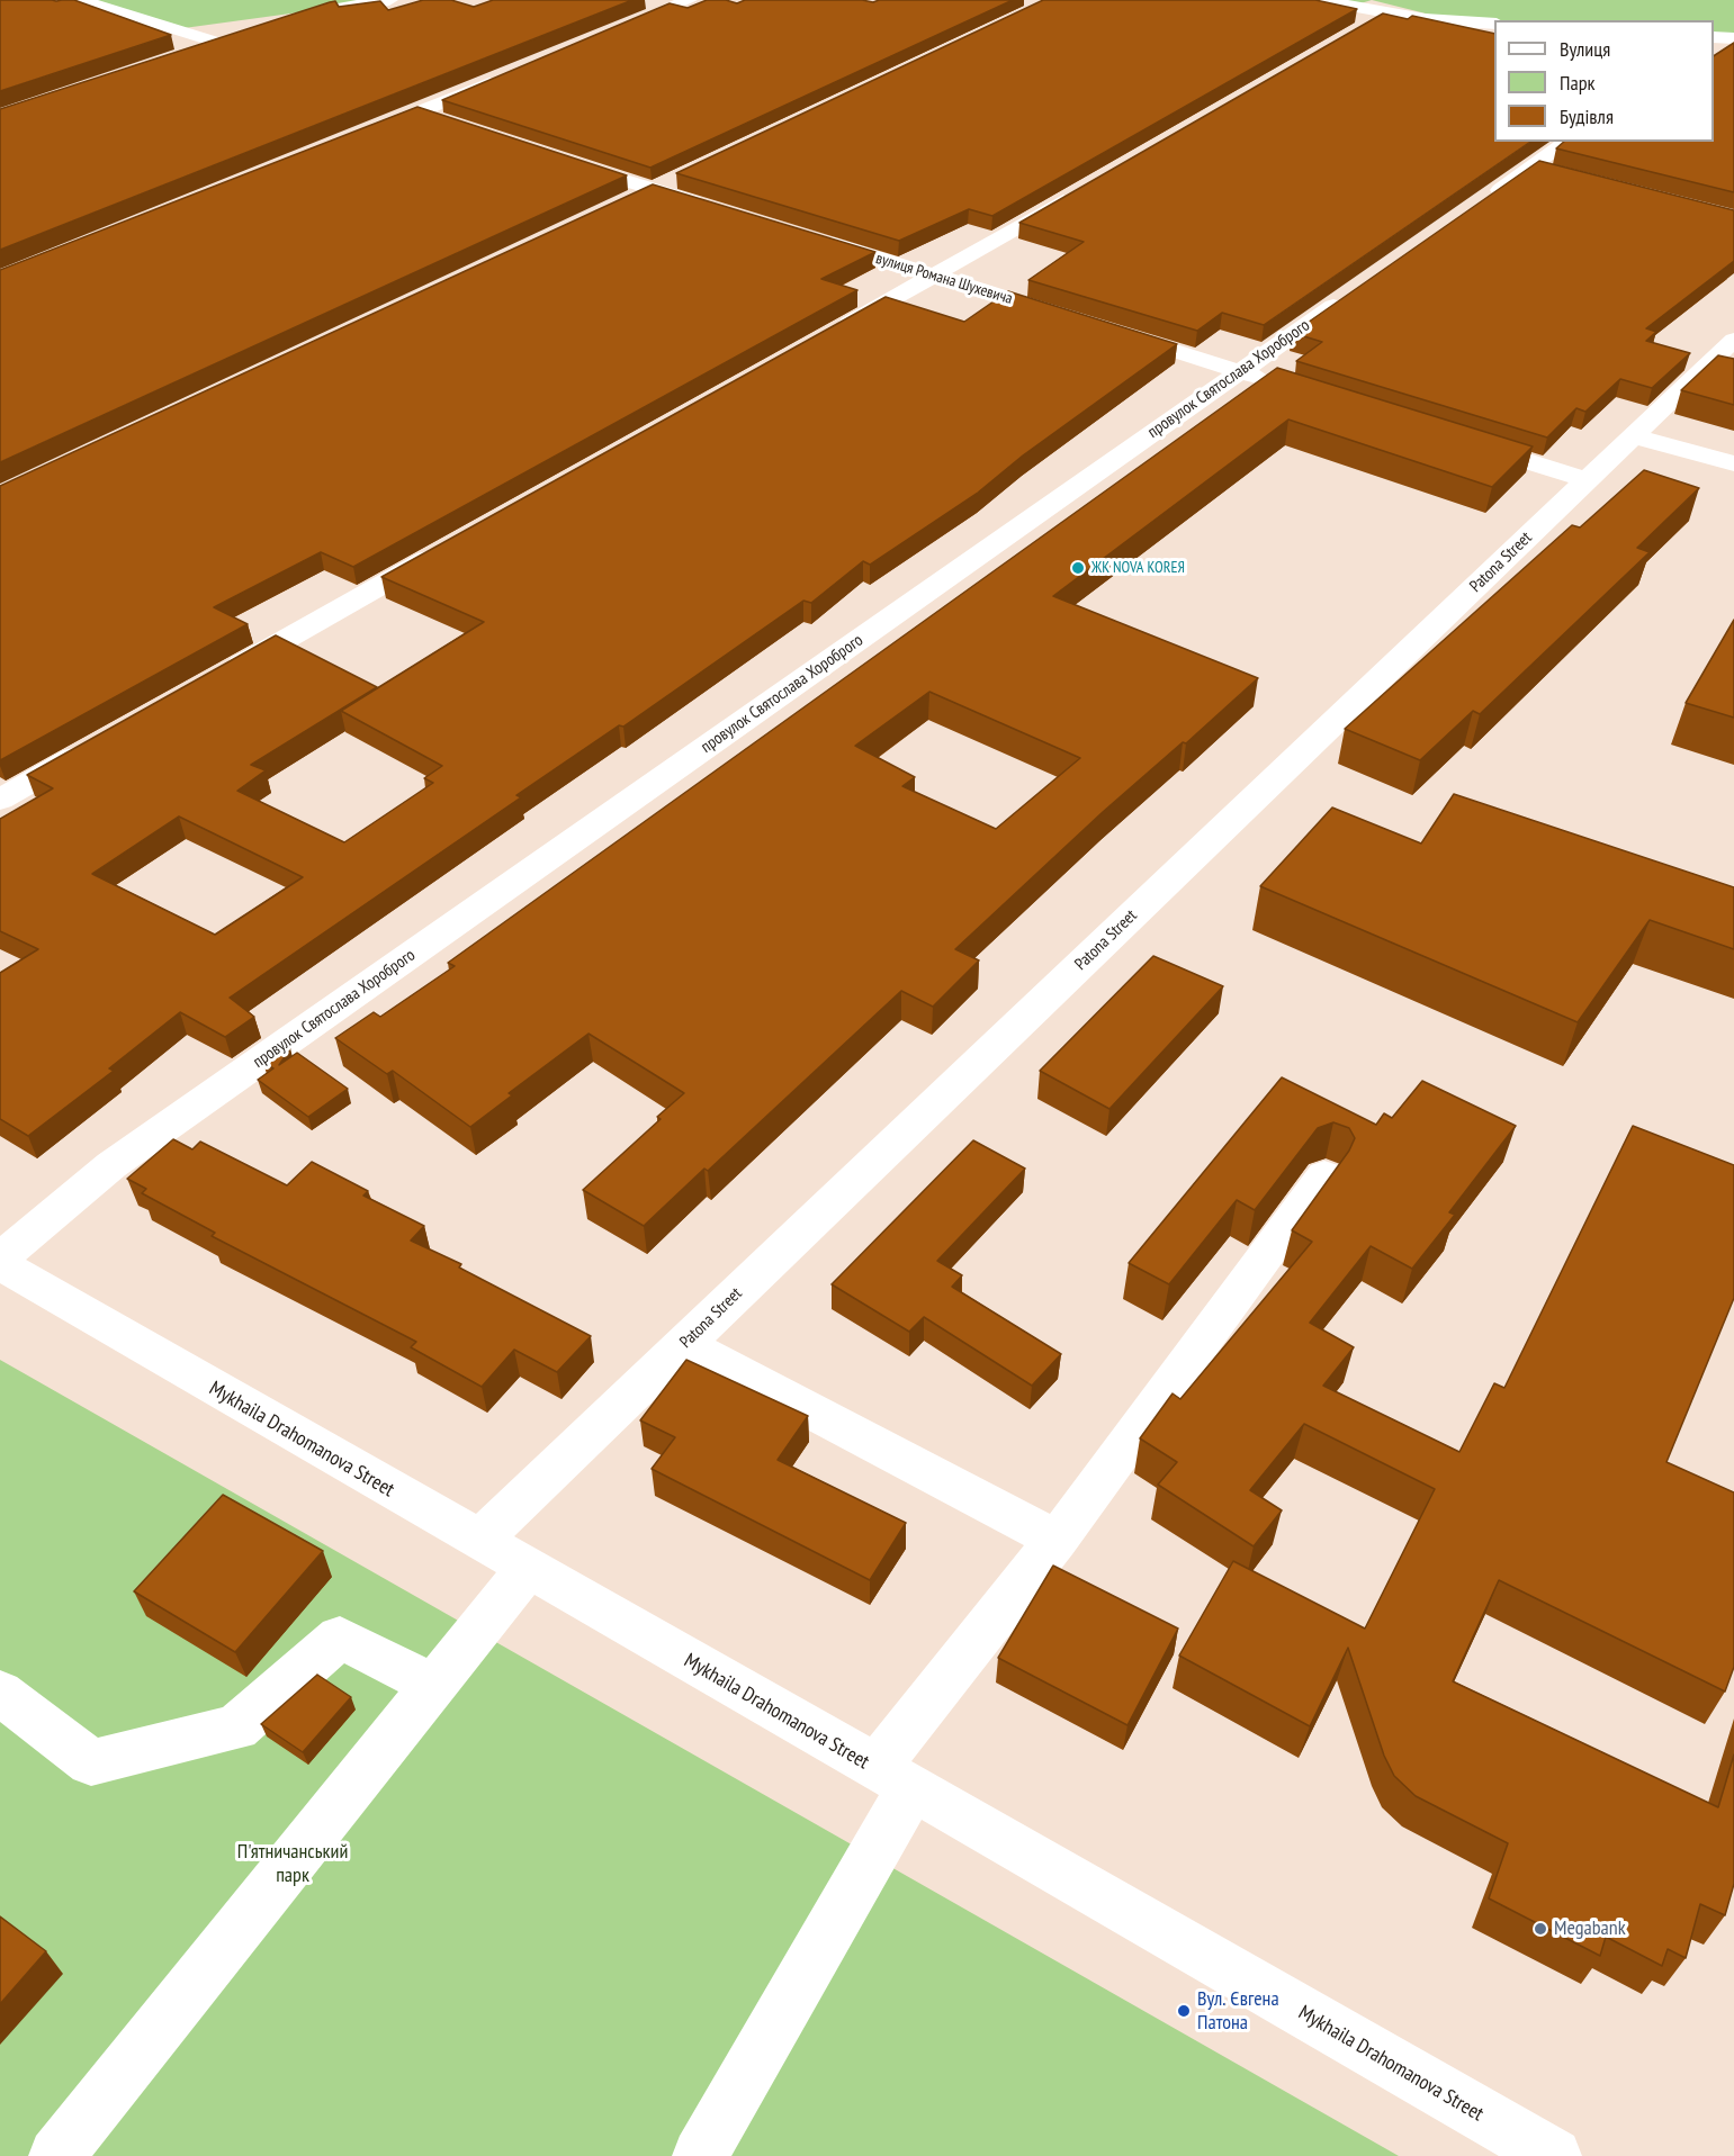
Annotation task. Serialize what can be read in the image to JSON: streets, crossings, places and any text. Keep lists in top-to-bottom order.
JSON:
{
  "streets": {
    "street": [
      "вулиця Романа Шухевича",
      "провулок Святослава Хороброго",
      "Patona Street",
      "Mykhaila Drahomanova Street"
    ]
  },
  "crossings": [
    ["Patona Street", "Mykhaila Drahomanova Street"]
  ],
  "parks": ["П'ятничанський парк"],
  "places": ["ЖК NOVA KOREЯ", "Megabank", "Вул. Євгена Патона"],
  "legend": ["Вулиця", "Парк", "Будівля"]
}
